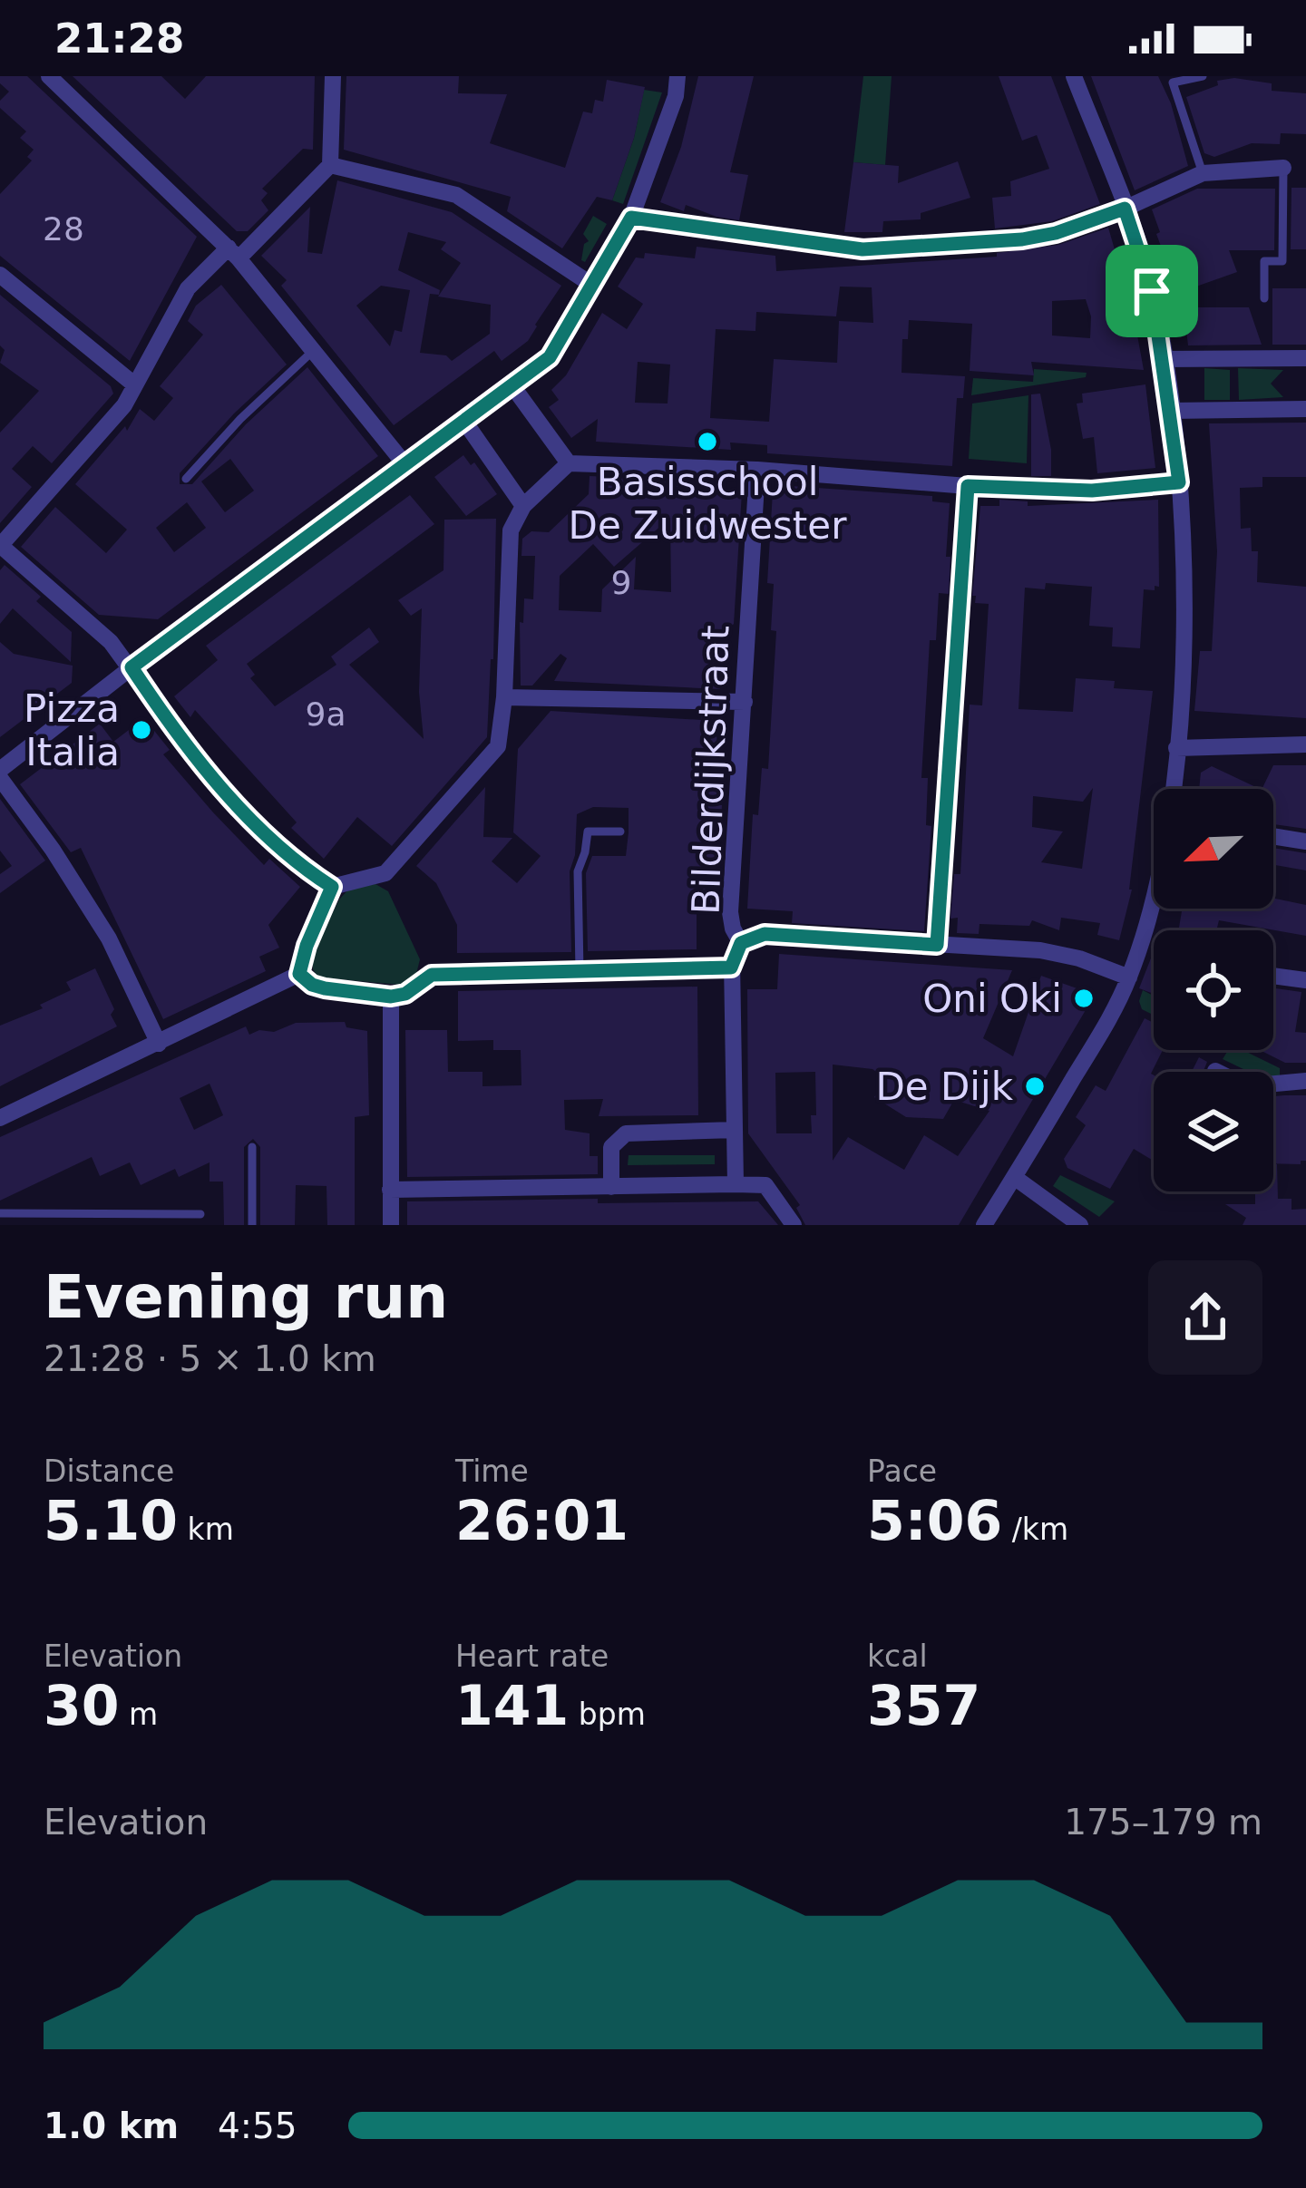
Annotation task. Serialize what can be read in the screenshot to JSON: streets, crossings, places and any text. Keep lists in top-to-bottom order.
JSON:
{
  "streets": {
    "street": ["Bilderdijkstraat"]
  },
  "places": [
    "Basisschool De Zuidwester",
    "Pizza Italia",
    "Oni Oki",
    "De Dijk"
  ],
  "house_numbers": ["28", "9", "9a"],
  "north": "bottom left",
  "page": {
    "status": "21:28",
    "heading": ["Evening run", "21:28 · 5 × 1.0 km"],
    "stats": [
      ["Distance", "5.10 km"],
      ["Time", "26:01"],
      ["Pace", "5:06 /km"],
      ["Elevation", "30 m"],
      ["Heart rate", "141 bpm"],
      ["kcal", "357"]
    ],
    "chart": ["Elevation", "175–179 m"],
    "list": [
      {
        "name": "1.0 km",
        "note": "4:55"
      }
    ]
  }
}
